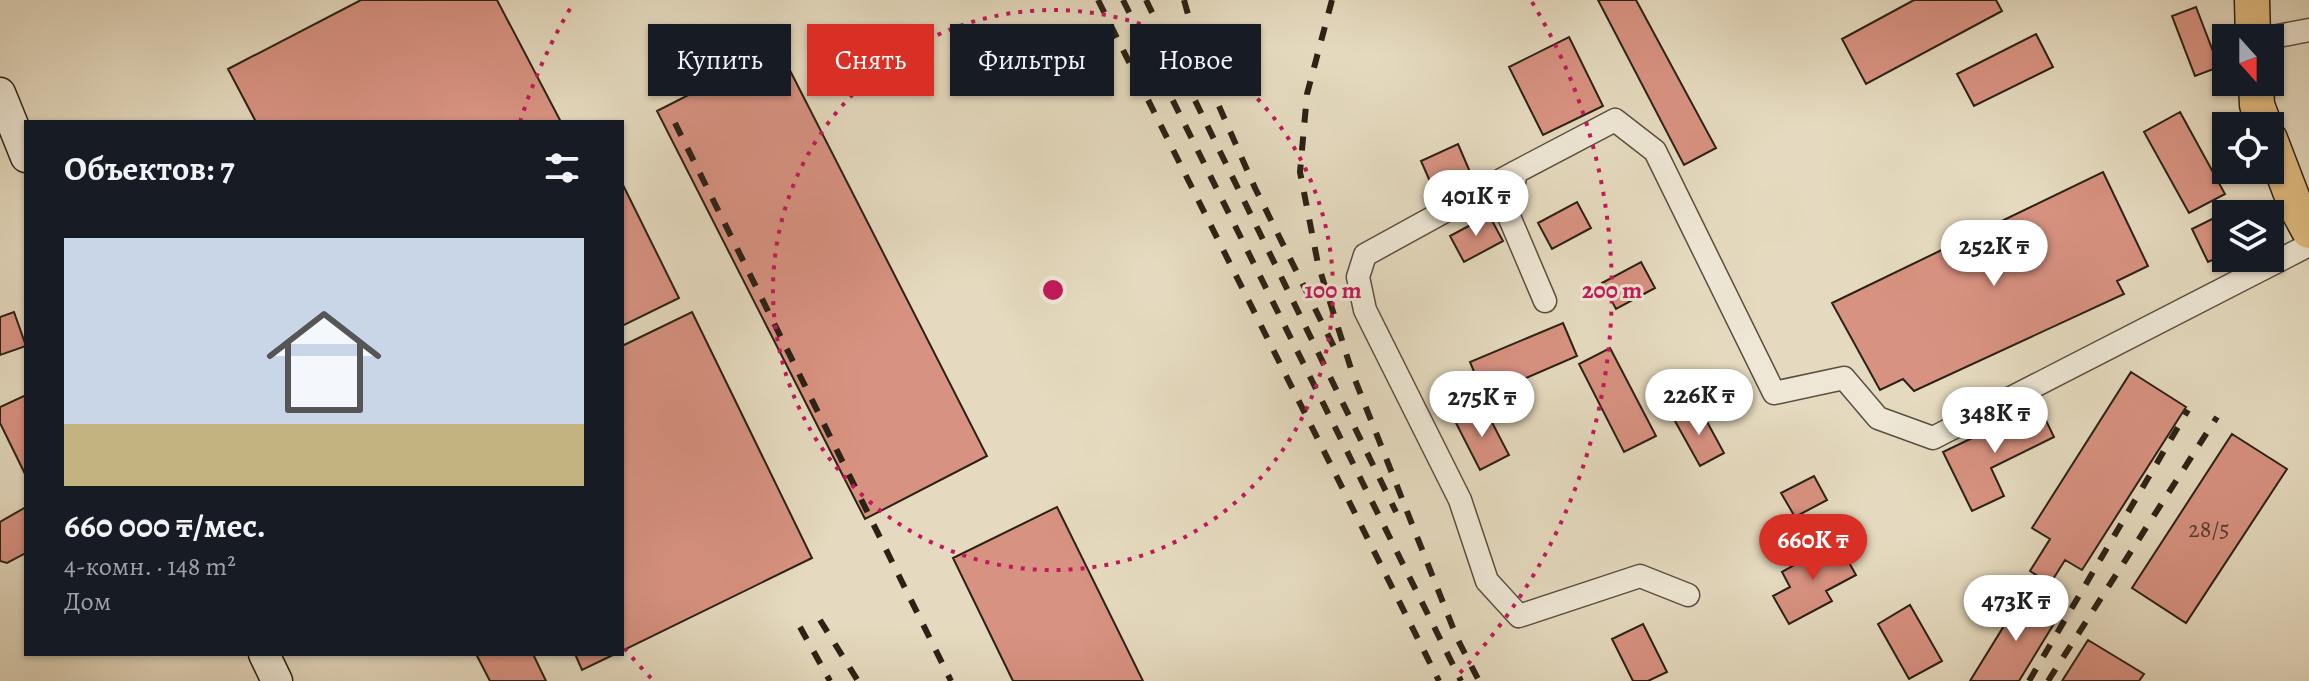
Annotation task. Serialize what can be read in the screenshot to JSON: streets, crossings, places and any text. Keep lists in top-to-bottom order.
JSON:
{
  "house_numbers": ["28/5"],
  "north": "bottom",
  "page": {
    "chip": [
      "Купить",
      "Снять",
      "Фильтры",
      "Новое"
    ],
    "heading": "Объектов: 7",
    "price": [
      "401K ₸",
      "252K ₸",
      "226K ₸",
      "275K ₸",
      "348K ₸",
      "660K ₸",
      "473K ₸"
    ],
    "list": [
      {
        "name": "660 000 ₸/мес.",
        "note": "4-комн. · 148 m² · Дом"
      }
    ]
  },
  "rings": ["100 m", "200 m"]
}
